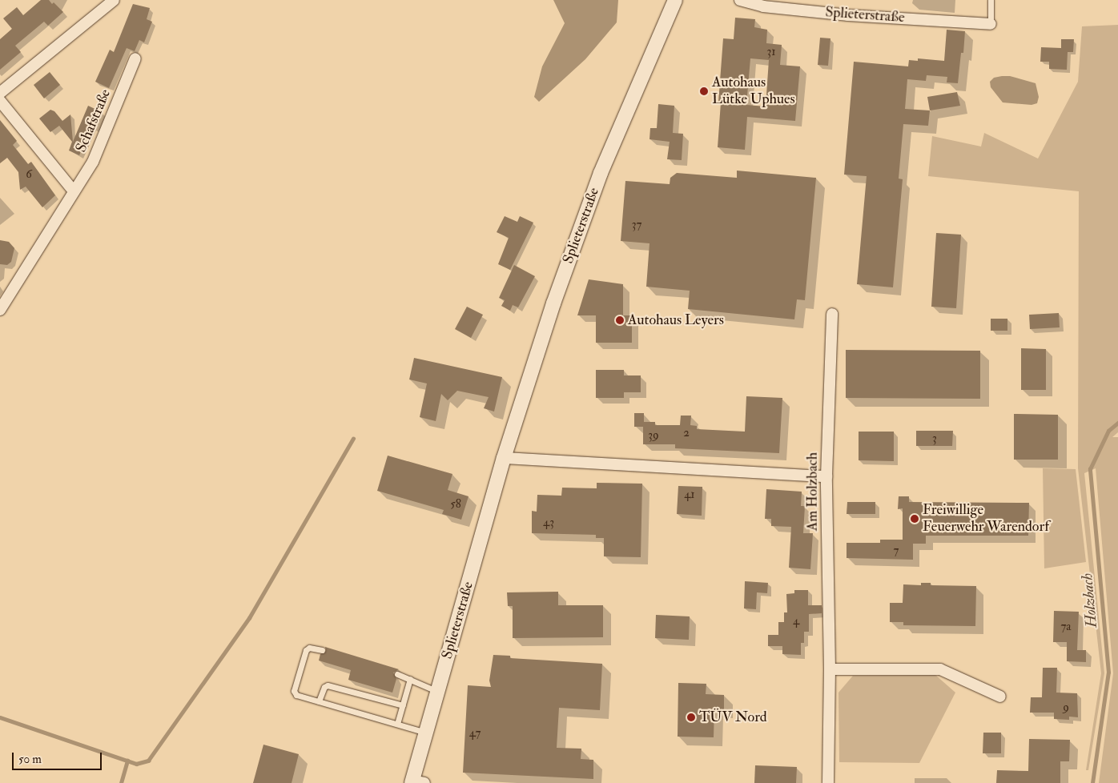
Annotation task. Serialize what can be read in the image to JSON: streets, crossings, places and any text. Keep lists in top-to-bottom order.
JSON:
{
  "streets": {
    "street": ["Splieterstraße", "Schafstraße", "Am Holzbach"]
  },
  "water": ["Holzbach"],
  "places": [
    "Autohaus Lütke Uphues",
    "Autohaus Leyers",
    "Freiwillige Feuerwehr Warendorf",
    "TÜV Nord"
  ],
  "house_numbers": [
    "31",
    "6",
    "37",
    "2",
    "39",
    "3",
    "41",
    "58",
    "43",
    "7",
    "4",
    "7a",
    "9",
    "47"
  ],
  "scale_bar": "50 m"
}
